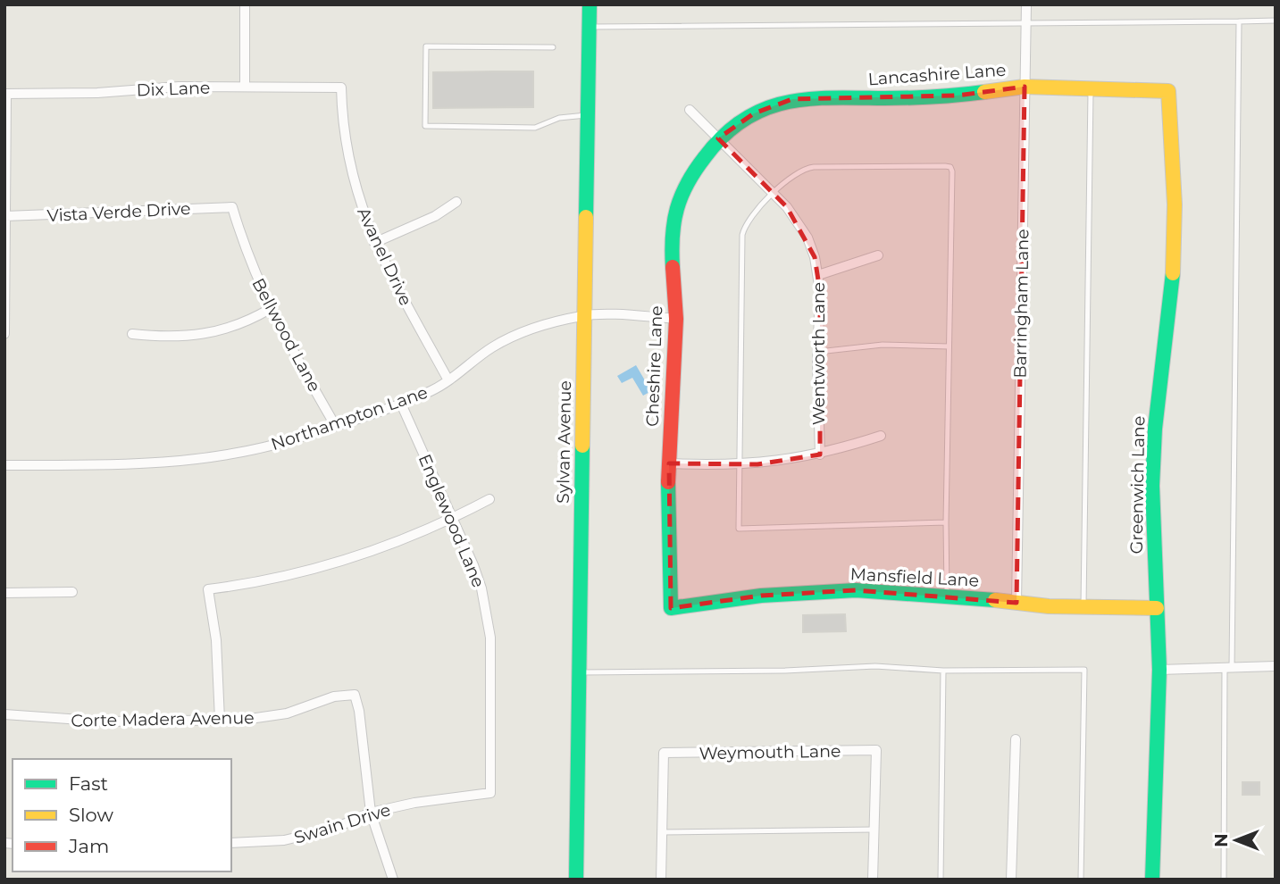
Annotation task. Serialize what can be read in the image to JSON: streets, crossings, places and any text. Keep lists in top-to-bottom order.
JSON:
{
  "streets": {
    "street": [
      "Lancashire Lane",
      "Dix Lane",
      "Vista Verde Drive",
      "Avanel Drive",
      "Barringham Lane",
      "Bellwood Lane",
      "Wentworth Lane",
      "Cheshire Lane",
      "Northampton Lane",
      "Sylvan Avenue",
      "Greenwich Lane",
      "Englewood Lane",
      "Mansfield Lane",
      "Corte Madera Avenue",
      "Weymouth Lane",
      "Swain Drive"
    ]
  },
  "crossings": [
    ["Lancashire Lane", "Barringham Lane"],
    ["Lancashire Lane", "Wentworth Lane"],
    ["Lancashire Lane", "Cheshire Lane"],
    ["Lancashire Lane", "Greenwich Lane"],
    ["Dix Lane", "Avanel Drive"],
    ["Vista Verde Drive", "Bellwood Lane"],
    ["Avanel Drive", "Northampton Lane"],
    ["Barringham Lane", "Mansfield Lane"],
    ["Bellwood Lane", "Northampton Lane"],
    ["Wentworth Lane", "Cheshire Lane"],
    ["Cheshire Lane", "Northampton Lane"],
    ["Cheshire Lane", "Mansfield Lane"],
    ["Northampton Lane", "Sylvan Avenue"],
    ["Northampton Lane", "Englewood Lane"],
    ["Greenwich Lane", "Mansfield Lane"],
    ["Englewood Lane", "Swain Drive"],
    ["Corte Madera Avenue", "Swain Drive"]
  ],
  "legend": ["Fast", "Slow", "Jam"],
  "north": "left"
}
